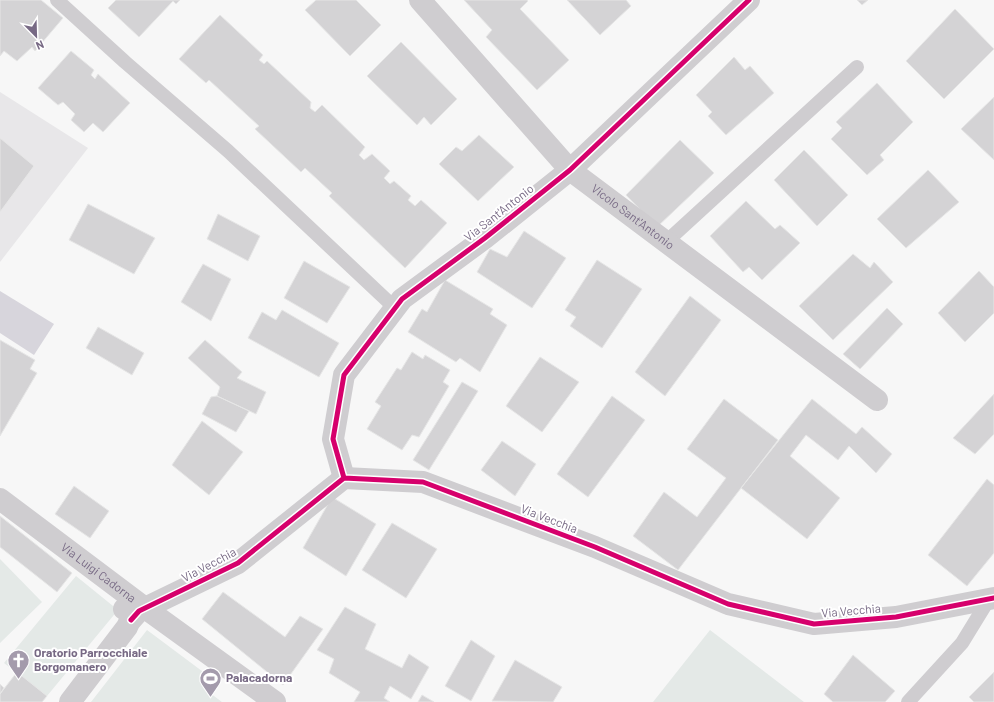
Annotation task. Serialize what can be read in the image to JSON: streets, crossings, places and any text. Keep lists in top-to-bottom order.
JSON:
{
  "streets": {
    "street": [
      "Via Sant'Antonio",
      "Vicolo Sant'Antonio",
      "Via Vecchia",
      "Via Luigi Cadorna"
    ]
  },
  "crossings": [
    ["Via Sant'Antonio", "Vicolo Sant'Antonio"],
    ["Via Sant'Antonio", "Via Vecchia"],
    ["Via Vecchia", "Via Luigi Cadorna"]
  ],
  "places": {
    "church": ["Oratorio Parrocchiale Borgomanero"],
    "sports": ["Palacadorna"]
  },
  "north": "bottom right"
}
